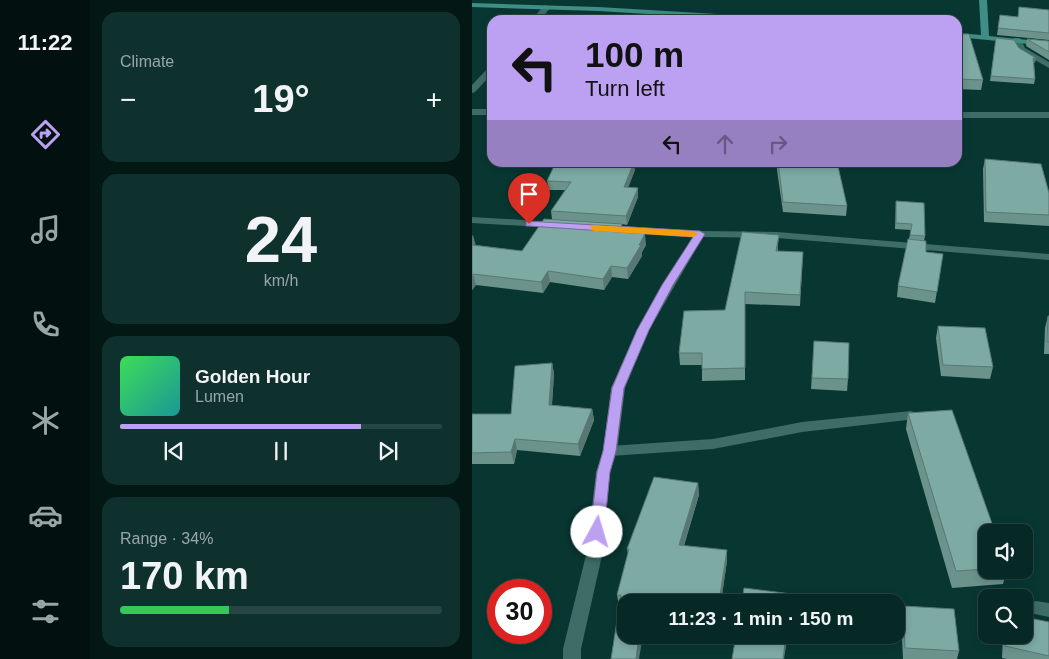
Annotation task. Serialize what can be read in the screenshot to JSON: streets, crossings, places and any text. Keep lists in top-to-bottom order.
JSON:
{
  "page": {
    "tabs": "11:22",
    "tile": [
      "Climate",
      ["24", "km/h"],
      ["Range · 34%", "170 km"]
    ],
    "turn": ["100 m", "Turn left"],
    "heat": ["−", "19°", "+"],
    "song": ["Golden Hour", "Lumen"],
    "limit": "30",
    "trip": "11:23 · 1 min · 150 m"
  }
}
